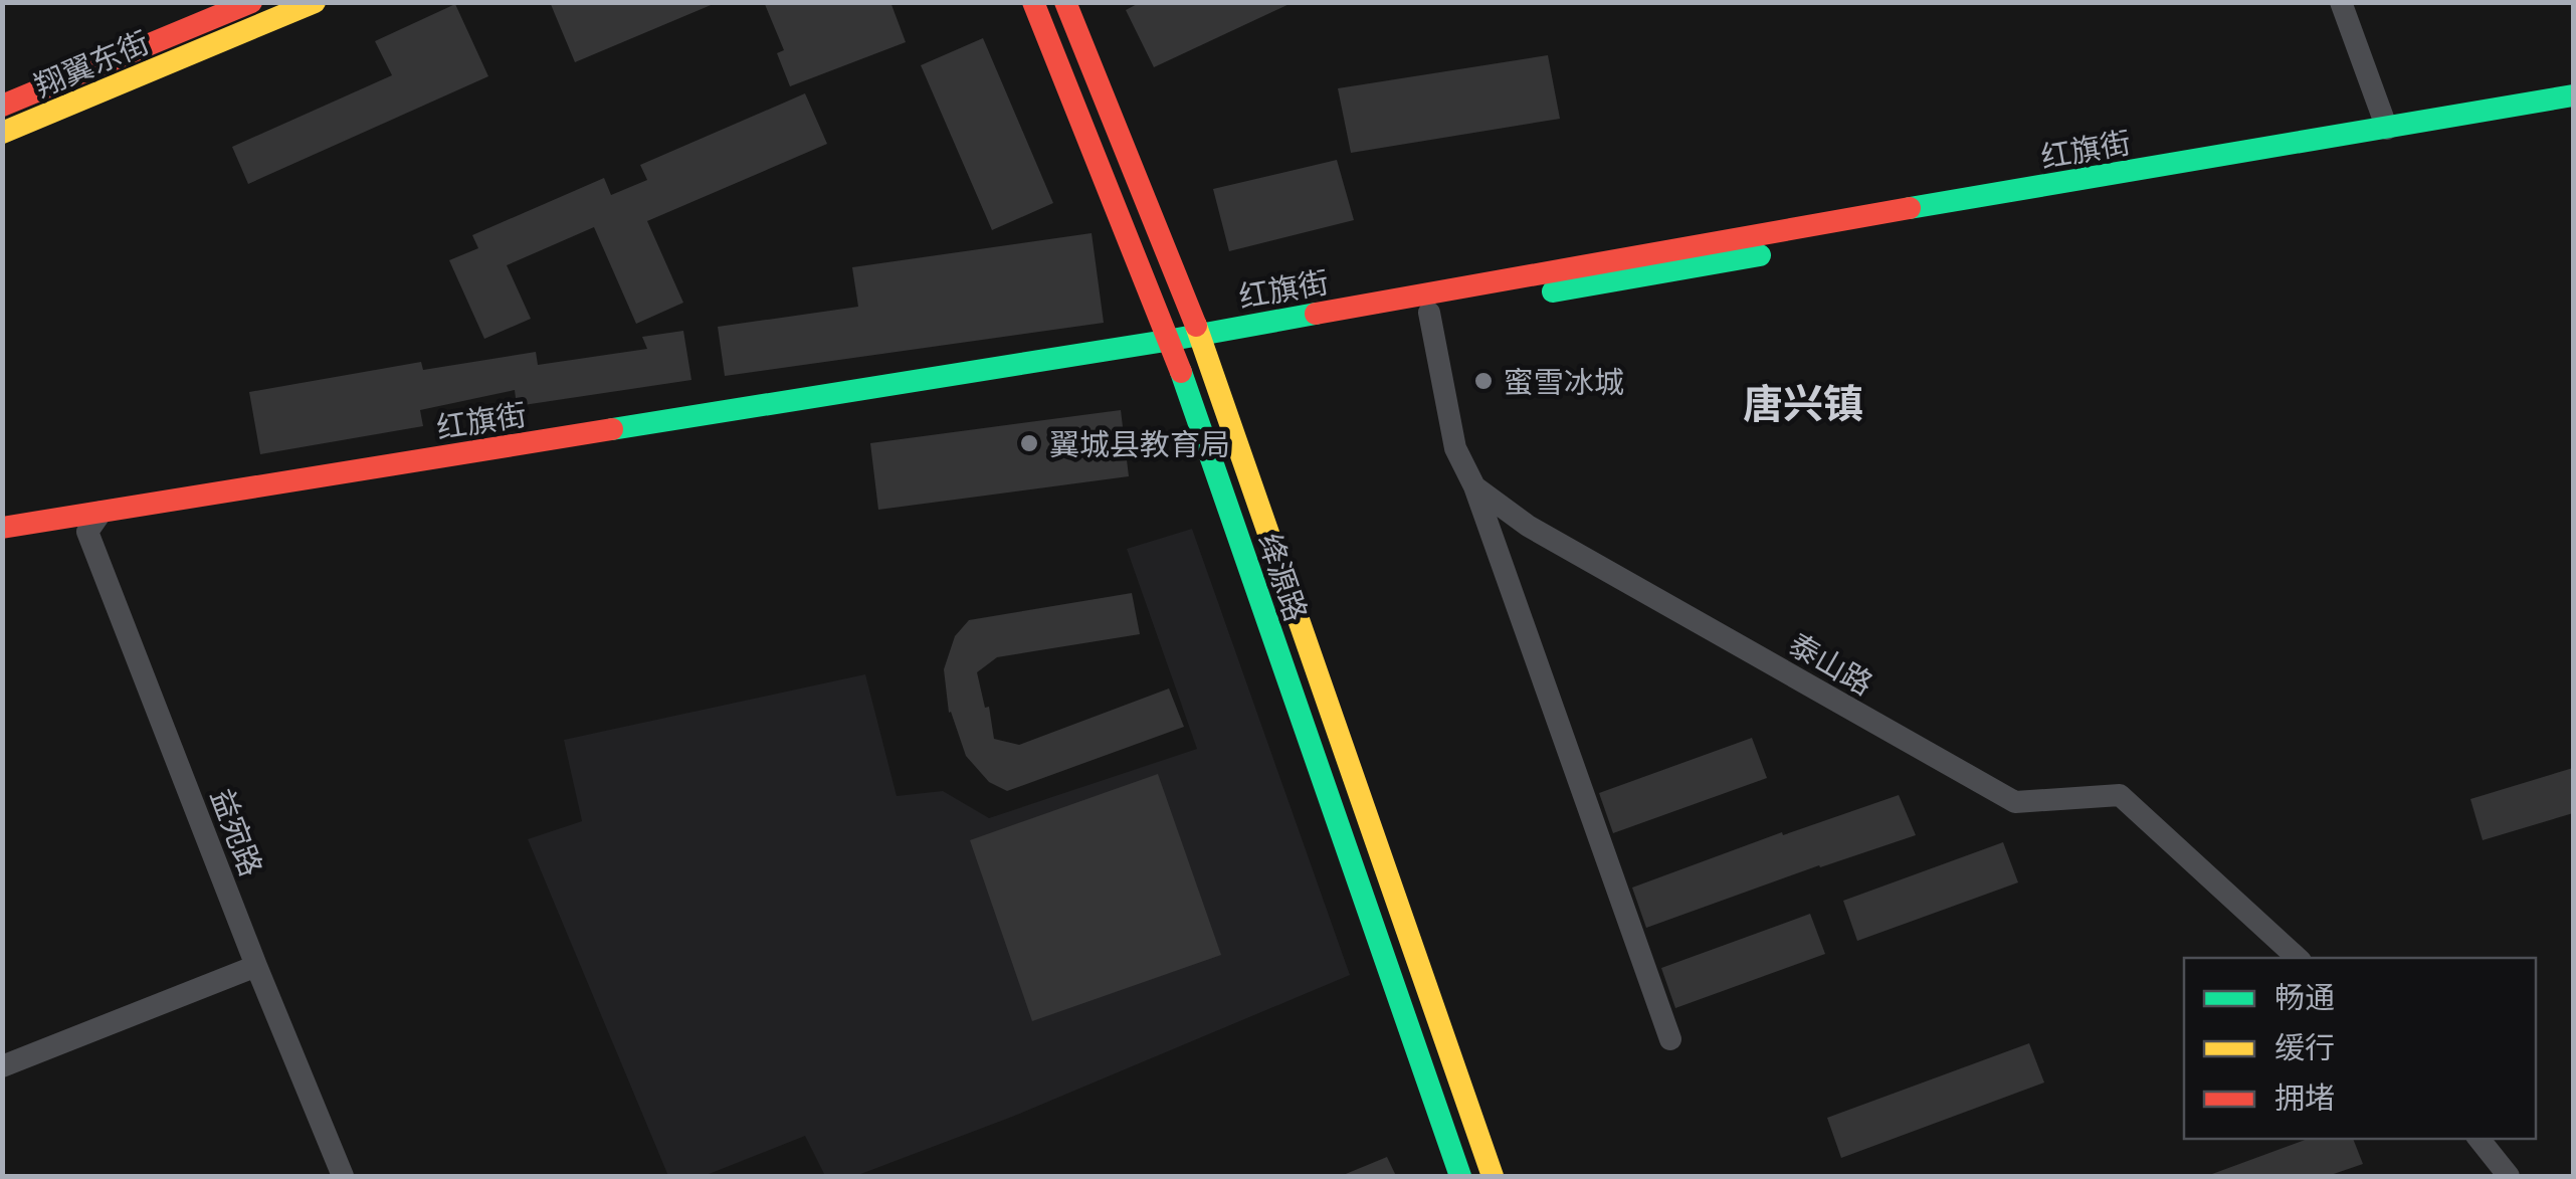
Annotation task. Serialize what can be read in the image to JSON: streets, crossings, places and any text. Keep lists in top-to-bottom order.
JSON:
{
  "streets": {
    "main road": ["翔翼东街", "红旗街", "绛源路"],
    "street": ["泰山路", "益宛路"]
  },
  "crossings": [
    ["红旗街", "绛源路"],
    ["红旗街", "益宛路"]
  ],
  "districts": ["唐兴镇"],
  "places": ["蜜雪冰城", "翼城县教育局"],
  "legend": ["畅通", "缓行", "拥堵"]
}
